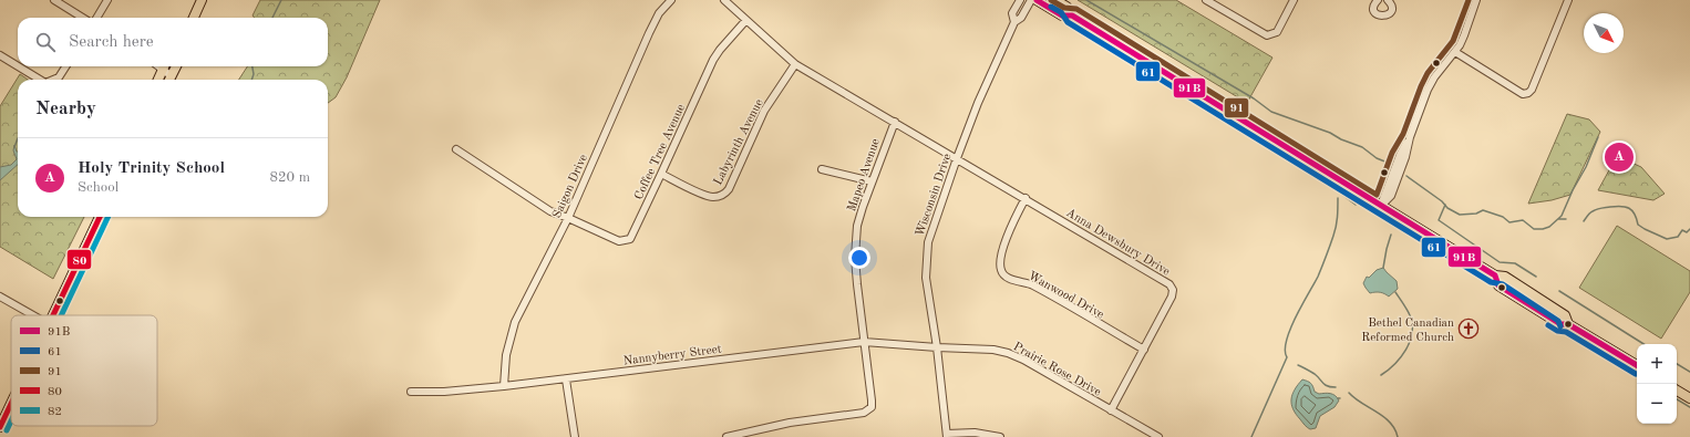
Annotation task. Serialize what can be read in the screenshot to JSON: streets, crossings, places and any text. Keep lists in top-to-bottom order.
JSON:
{
  "streets": {
    "street": [
      "Labyrinth Avenue",
      "Coffee Tree Avenue",
      "Mapeo Avenue",
      "Saigon Drive",
      "Wisconsin Drive",
      "Anna Dewsbury Drive",
      "Wanwood Drive",
      "Nannyberry Street",
      "Prairie Rose Drive"
    ]
  },
  "crossings": [
    ["Labyrinth Avenue", "Coffee Tree Avenue"],
    ["Coffee Tree Avenue", "Saigon Drive"],
    ["Mapeo Avenue", "Nannyberry Street"],
    ["Saigon Drive", "Nannyberry Street"],
    ["Wisconsin Drive", "Anna Dewsbury Drive"],
    ["Wisconsin Drive", "Nannyberry Street"],
    ["Wisconsin Drive", "Prairie Rose Drive"],
    ["Anna Dewsbury Drive", "Wanwood Drive"],
    ["Anna Dewsbury Drive", "Prairie Rose Drive"],
    ["Nannyberry Street", "Prairie Rose Drive"]
  ],
  "places": {
    "church": ["Bethel Canadian Reformed Church"]
  },
  "lines": [
    "transit line 91B",
    "transit line 91",
    "transit line 61",
    "transit line 80",
    "transit line 82"
  ],
  "legend": [
    "91B",
    "61",
    "91",
    "80",
    "82"
  ],
  "north": "bottom right",
  "page": {
    "search": "Search here",
    "heading": "Nearby",
    "list": [
      {
        "mark": "A",
        "name": "Holy Trinity School",
        "note": "School",
        "value": "820 m"
      }
    ],
    "pins": "A",
    "map_buttons": ["+", "−"]
  }
}
